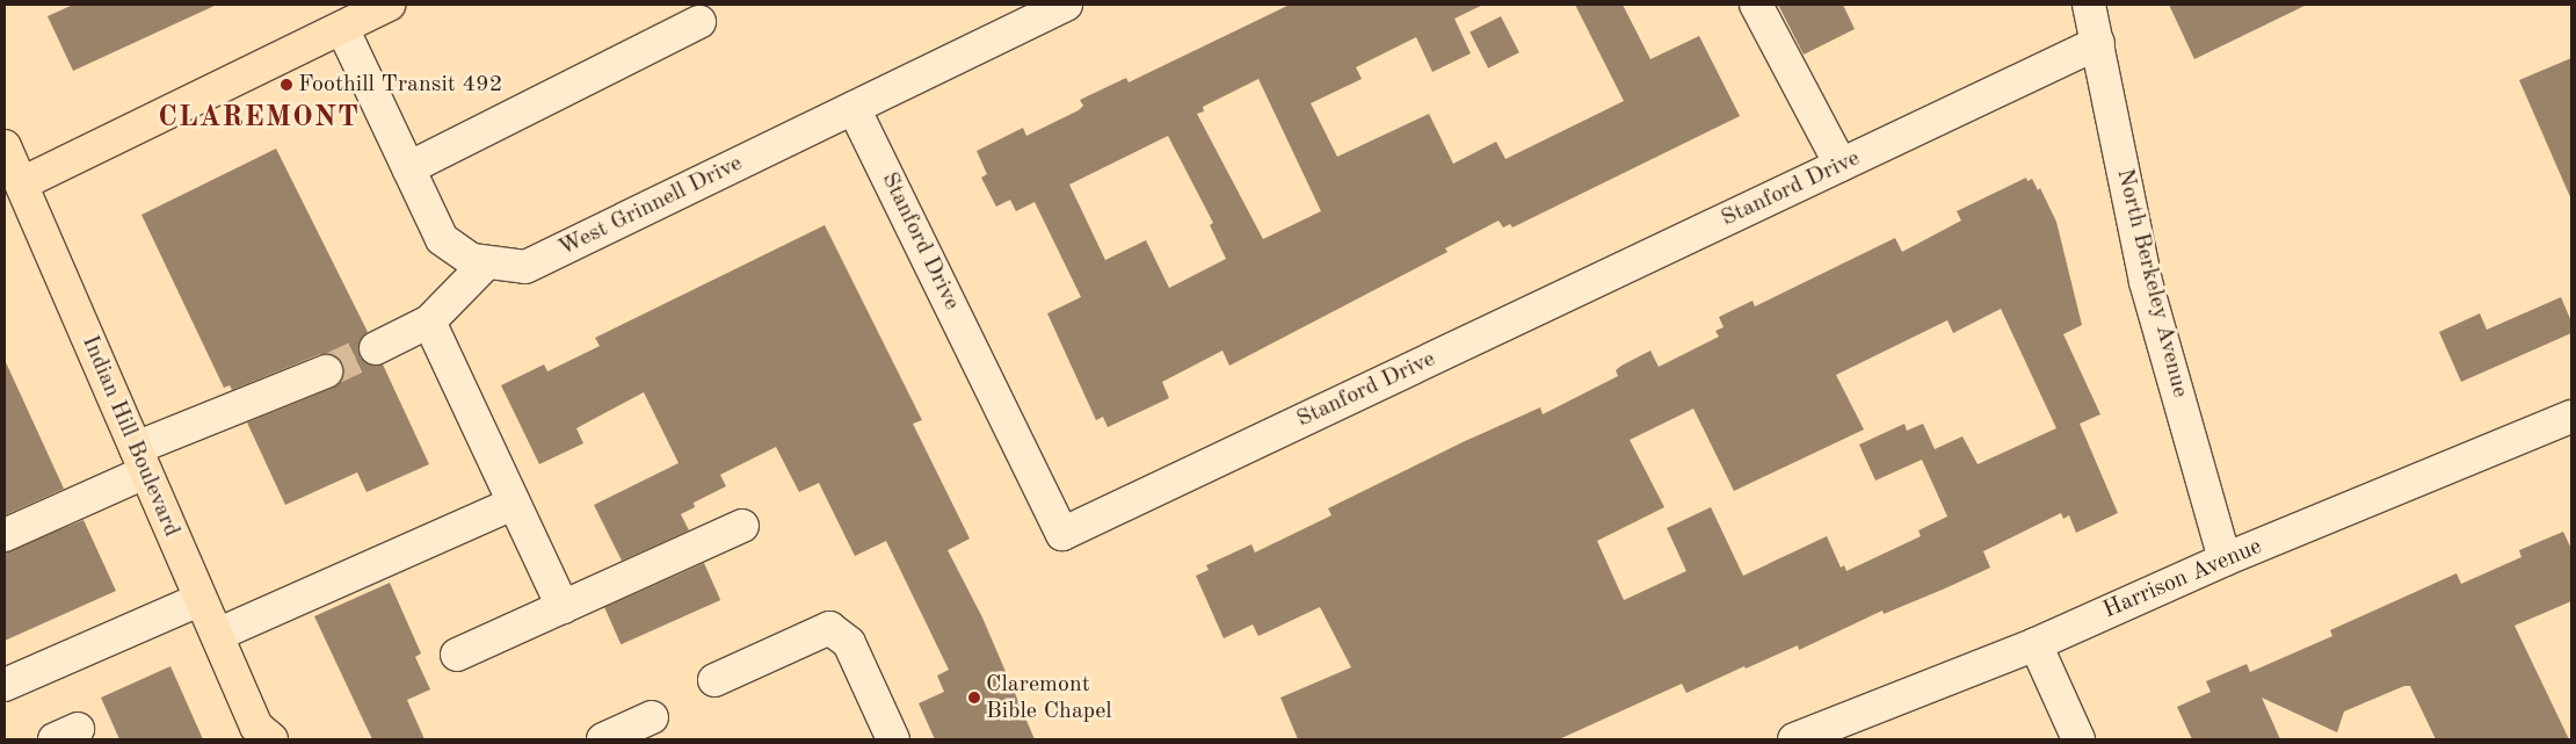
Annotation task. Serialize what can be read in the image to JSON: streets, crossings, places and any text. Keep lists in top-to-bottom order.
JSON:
{
  "streets": {
    "main road": ["Indian Hill Boulevard"],
    "street": [
      "Stanford Drive",
      "West Grinnell Drive",
      "North Berkeley Avenue",
      "Harrison Avenue"
    ]
  },
  "crossings": [
    ["Stanford Drive", "West Grinnell Drive"],
    ["Stanford Drive", "North Berkeley Avenue"],
    ["North Berkeley Avenue", "Harrison Avenue"]
  ],
  "districts": ["CLAREMONT"],
  "places": ["Foothill Transit 492", "Claremont Bible Chapel"]
}
